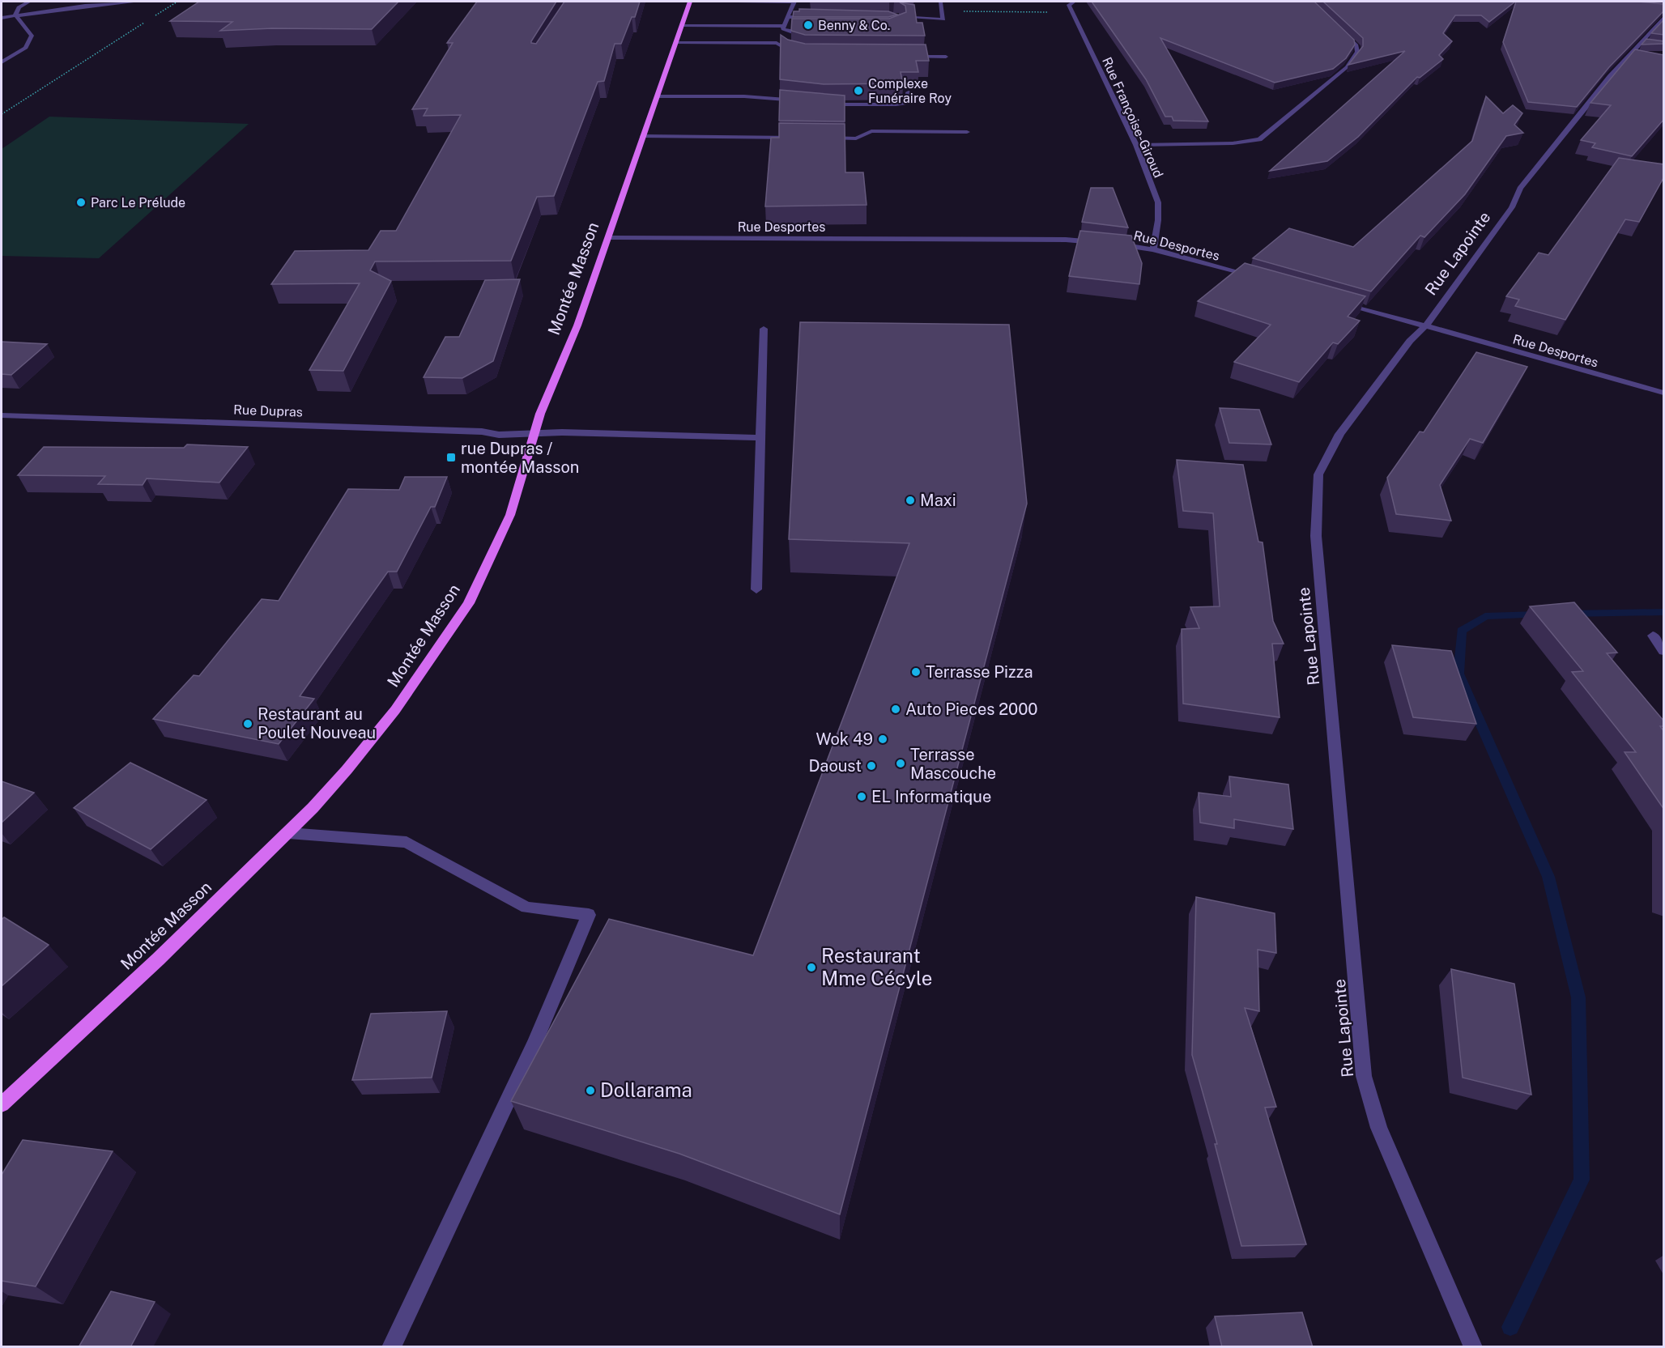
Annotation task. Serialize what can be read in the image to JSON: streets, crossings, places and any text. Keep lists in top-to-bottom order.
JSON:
{
  "streets": {
    "main road": ["Montée Masson"],
    "street": [
      "Rue Françoise-Giroud",
      "Rue Desportes",
      "Rue Lapointe",
      "Rue Dupras"
    ]
  },
  "crossings": [
    ["Rue Françoise-Giroud", "Rue Desportes"],
    ["Rue Desportes", "Rue Lapointe"],
    ["Rue Desportes", "Montée Masson"],
    ["Montée Masson", "Rue Dupras"]
  ],
  "places": {
    "other": [
      "Benny & Co.",
      "Complexe Funéraire Roy",
      "Parc Le Prélude",
      "Maxi",
      "Terrasse Pizza",
      "Auto Pieces 2000",
      "Restaurant au Poulet Nouveau",
      "Wok 49",
      "Terrasse Mascouche",
      "Daoust",
      "EL Informatique",
      "Restaurant Mme Cécyle",
      "Dollarama"
    ],
    "transit": ["rue Dupras / montée Masson"]
  }
}
